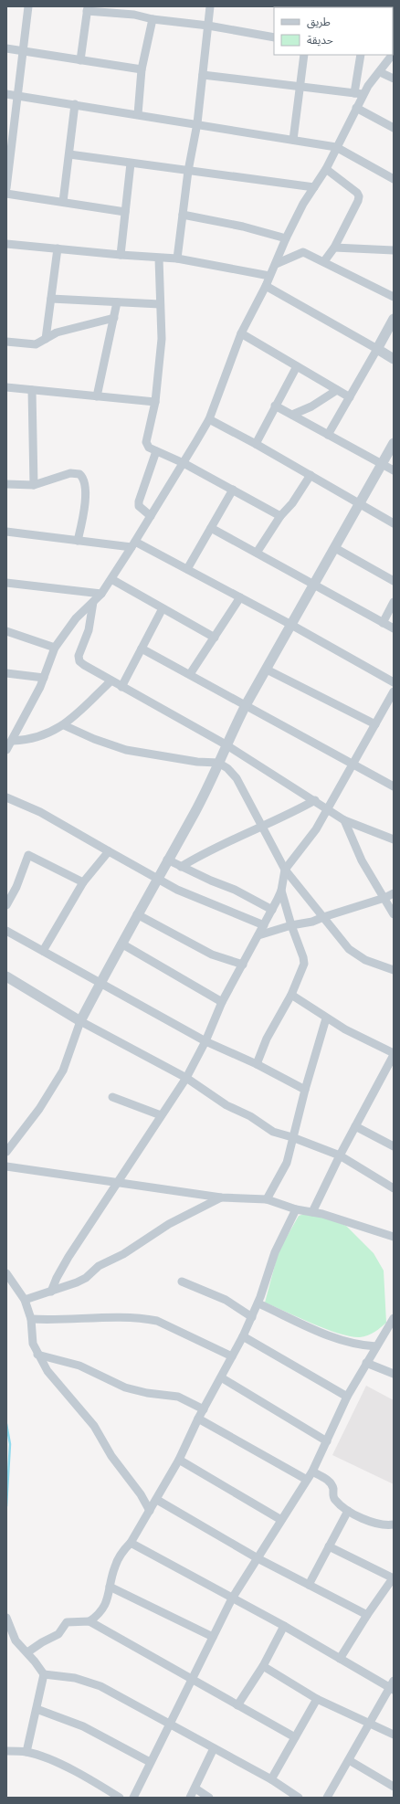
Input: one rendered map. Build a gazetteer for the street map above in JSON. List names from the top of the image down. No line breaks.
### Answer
{"legend":["طريق","حديقة"]}
